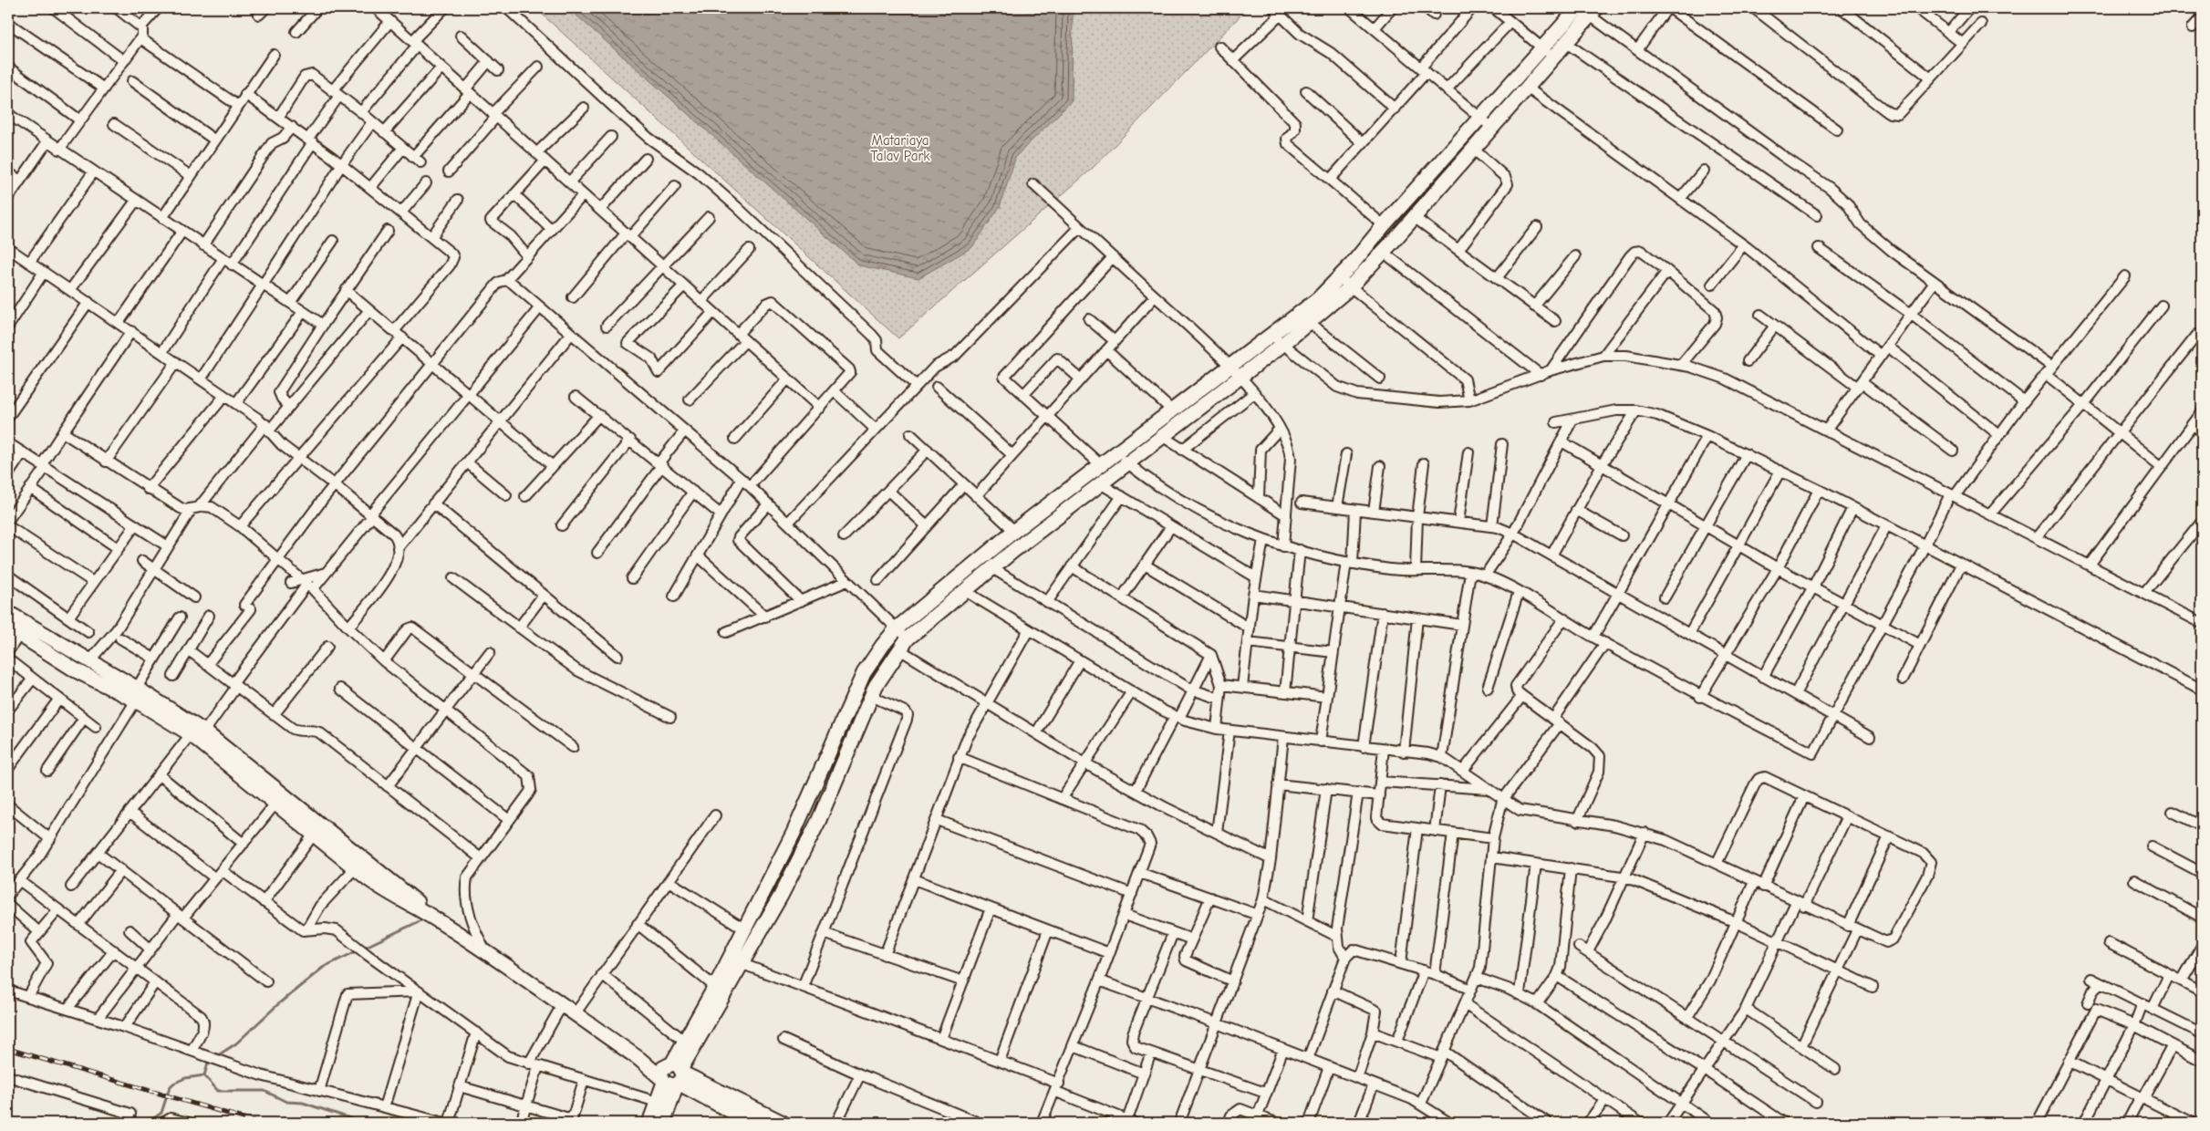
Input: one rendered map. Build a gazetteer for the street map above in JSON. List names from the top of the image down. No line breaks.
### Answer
{"parks":["Matariaya Talav Park"]}
